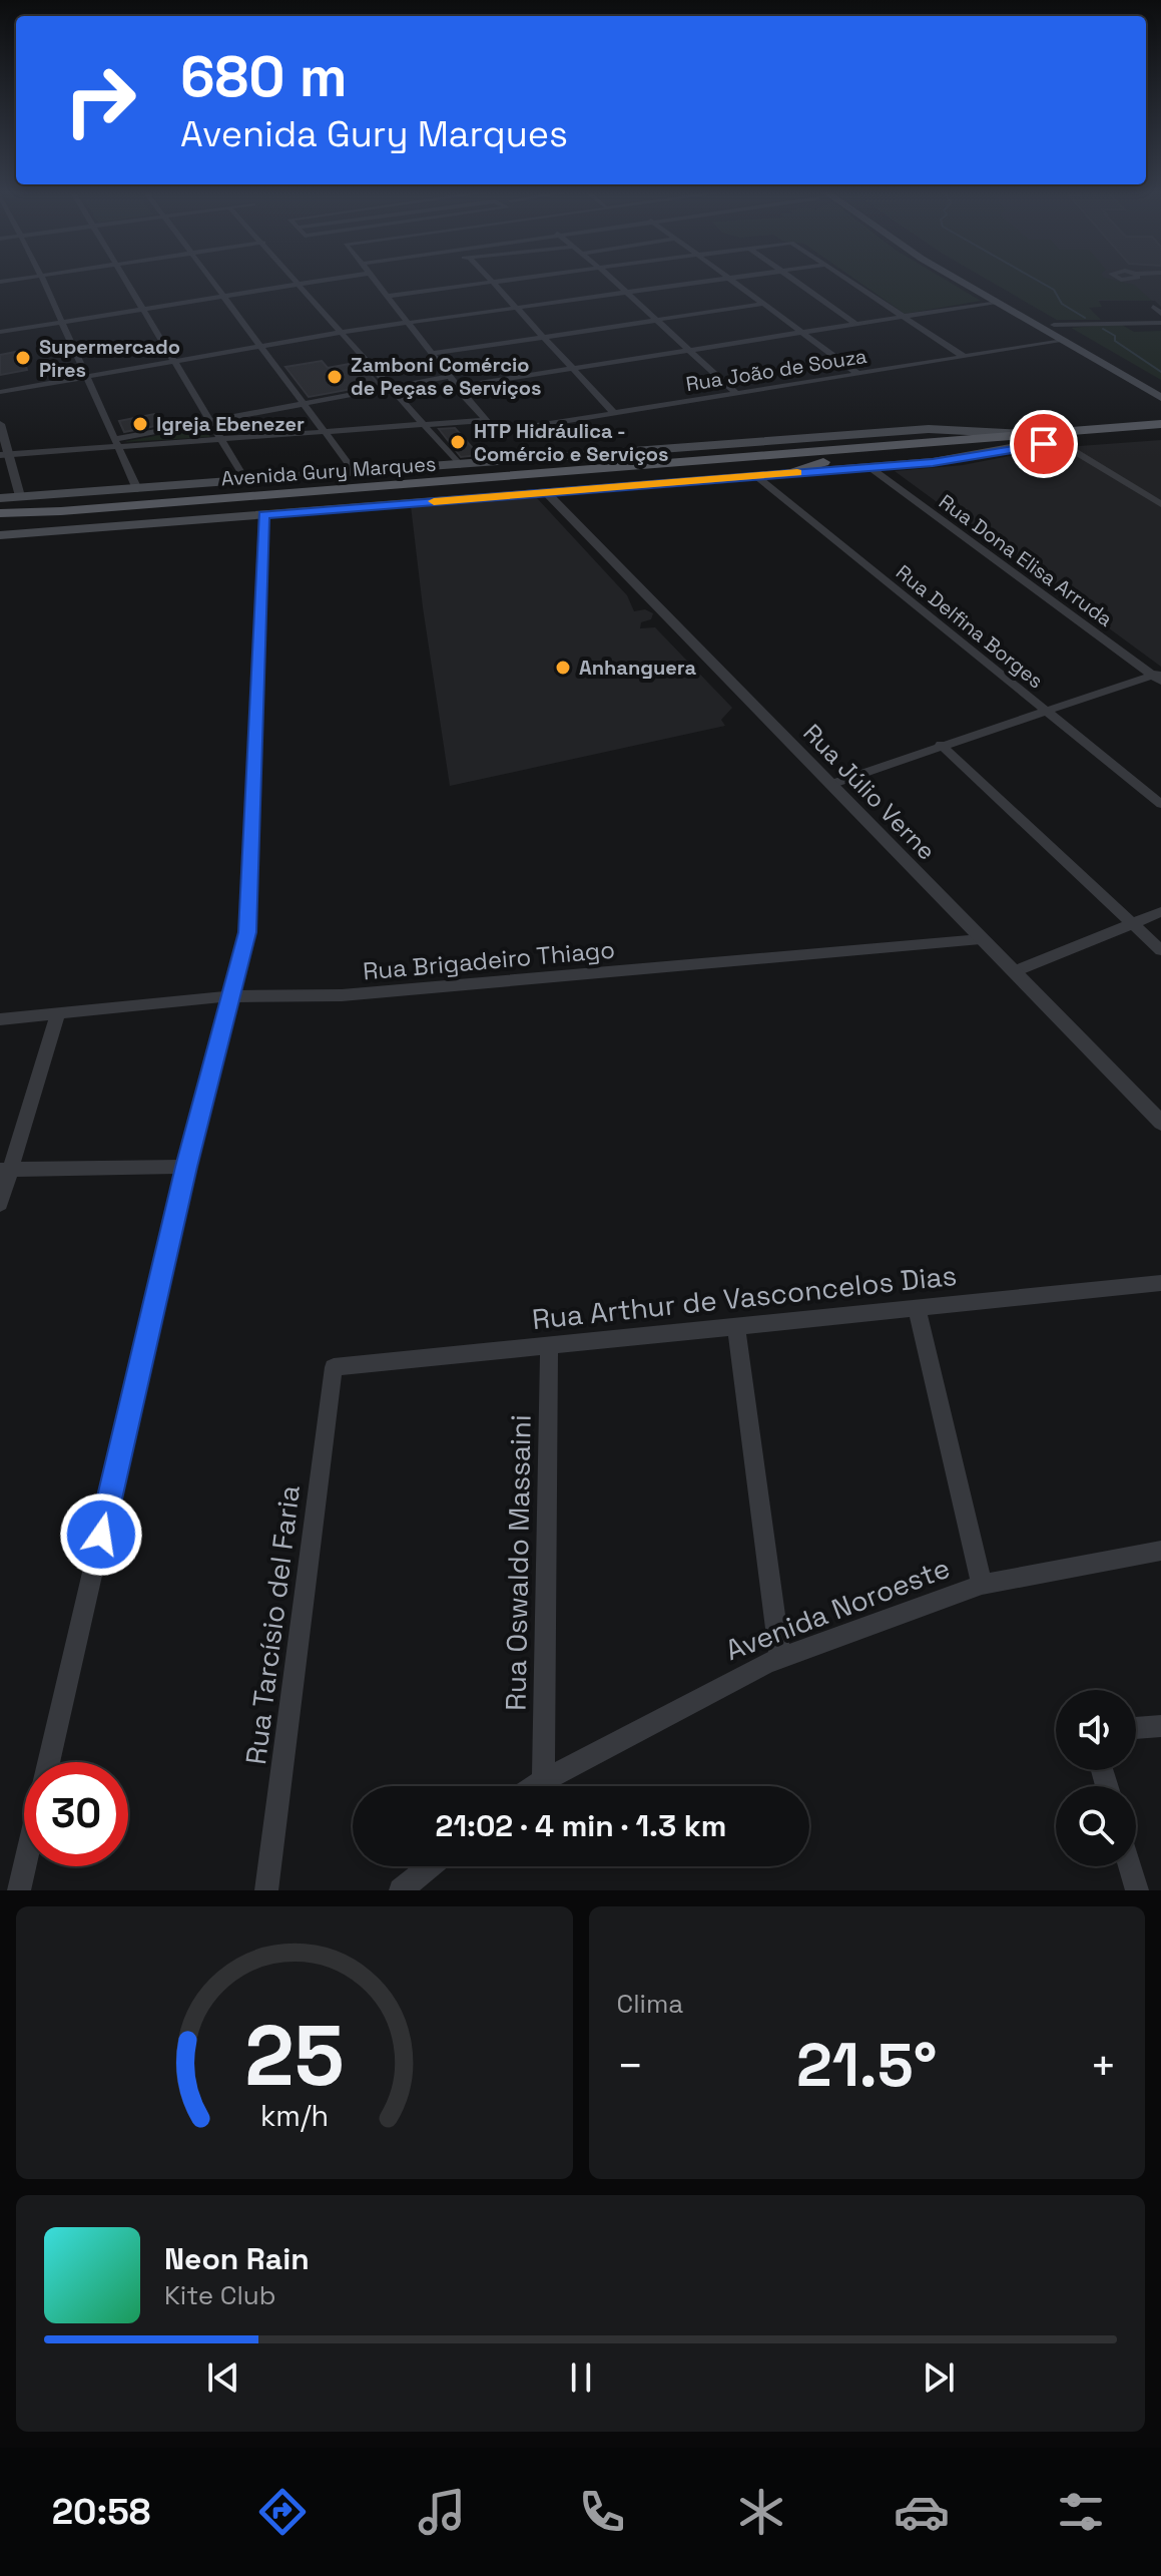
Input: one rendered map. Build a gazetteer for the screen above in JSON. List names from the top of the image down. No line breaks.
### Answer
{"streets":{"main road":["Avenida Gury Marques"],"street":["Rua João de Souza","Rua Dona Elisa Arruda","Rua Delfina Borges","Rua Júlio Verne","Rua Brigadeiro Thiago","Rua Arthur de Vasconcelos Dias","Rua Oswaldo Massaini","Avenida Noroeste","Rua Tarcísio del Faria"]},"crossings":[["Avenida Gury Marques","Rua Dona Elisa Arruda"],["Avenida Gury Marques","Rua Delfina Borges"],["Avenida Gury Marques","Rua Júlio Verne"],["Rua Júlio Verne","Rua Brigadeiro Thiago"],["Rua Arthur de Vasconcelos Dias","Rua Oswaldo Massaini"],["Rua Arthur de Vasconcelos Dias","Rua Tarcísio del Faria"],["Rua Oswaldo Massaini","Avenida Noroeste"]],"places":["Supermercado Pires","Zamboni Comércio de Peças e Serviços","Igreja Ebenezer","HTP Hidráulica - Comércio e Serviços","Anhanguera"],"page":{"turn":["680 m","Avenida Gury Marques"],"limit":"30","trip":"21:02 · 4 min · 1.3 km","tile":"Clima","heat":["−","21.5°","+"],"song":["Neon Rain","Kite Club"],"tabs":"20:58","gauge":["25","km/h"]}}
